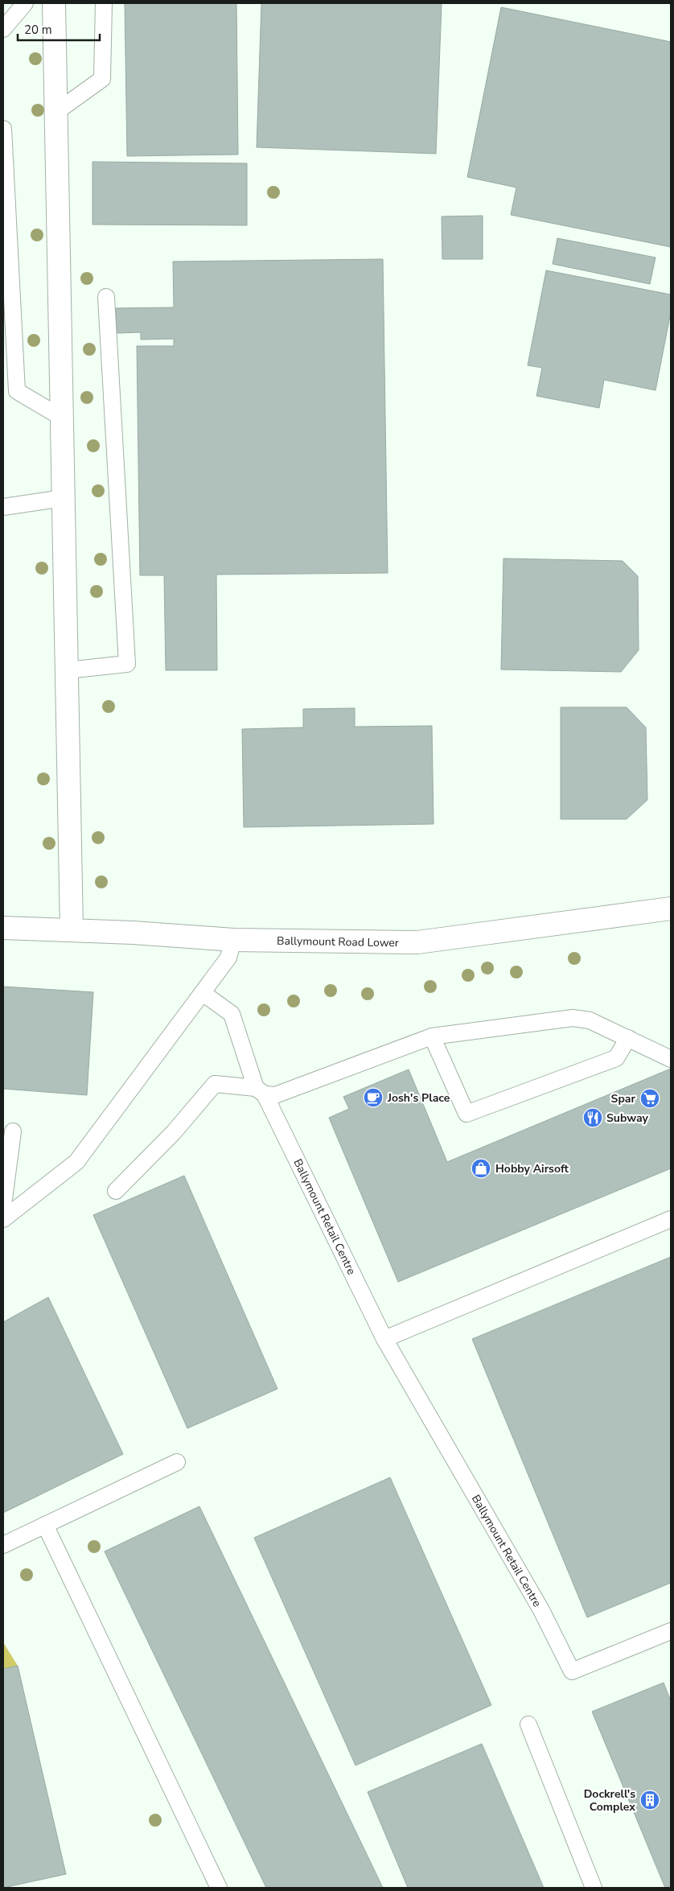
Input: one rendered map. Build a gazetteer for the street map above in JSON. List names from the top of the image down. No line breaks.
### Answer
{"streets":{"street":["Ballymount Road Lower"],"lane":["Ballymount Retail Centre"]},"places":{"cafe":["Josh's Place"],"supermarket":["Spar"],"restaurant":["Subway"],"shop":["Hobby Airsoft"],"building":["Dockrell's Complex"]},"scale_bar":"20 m"}
